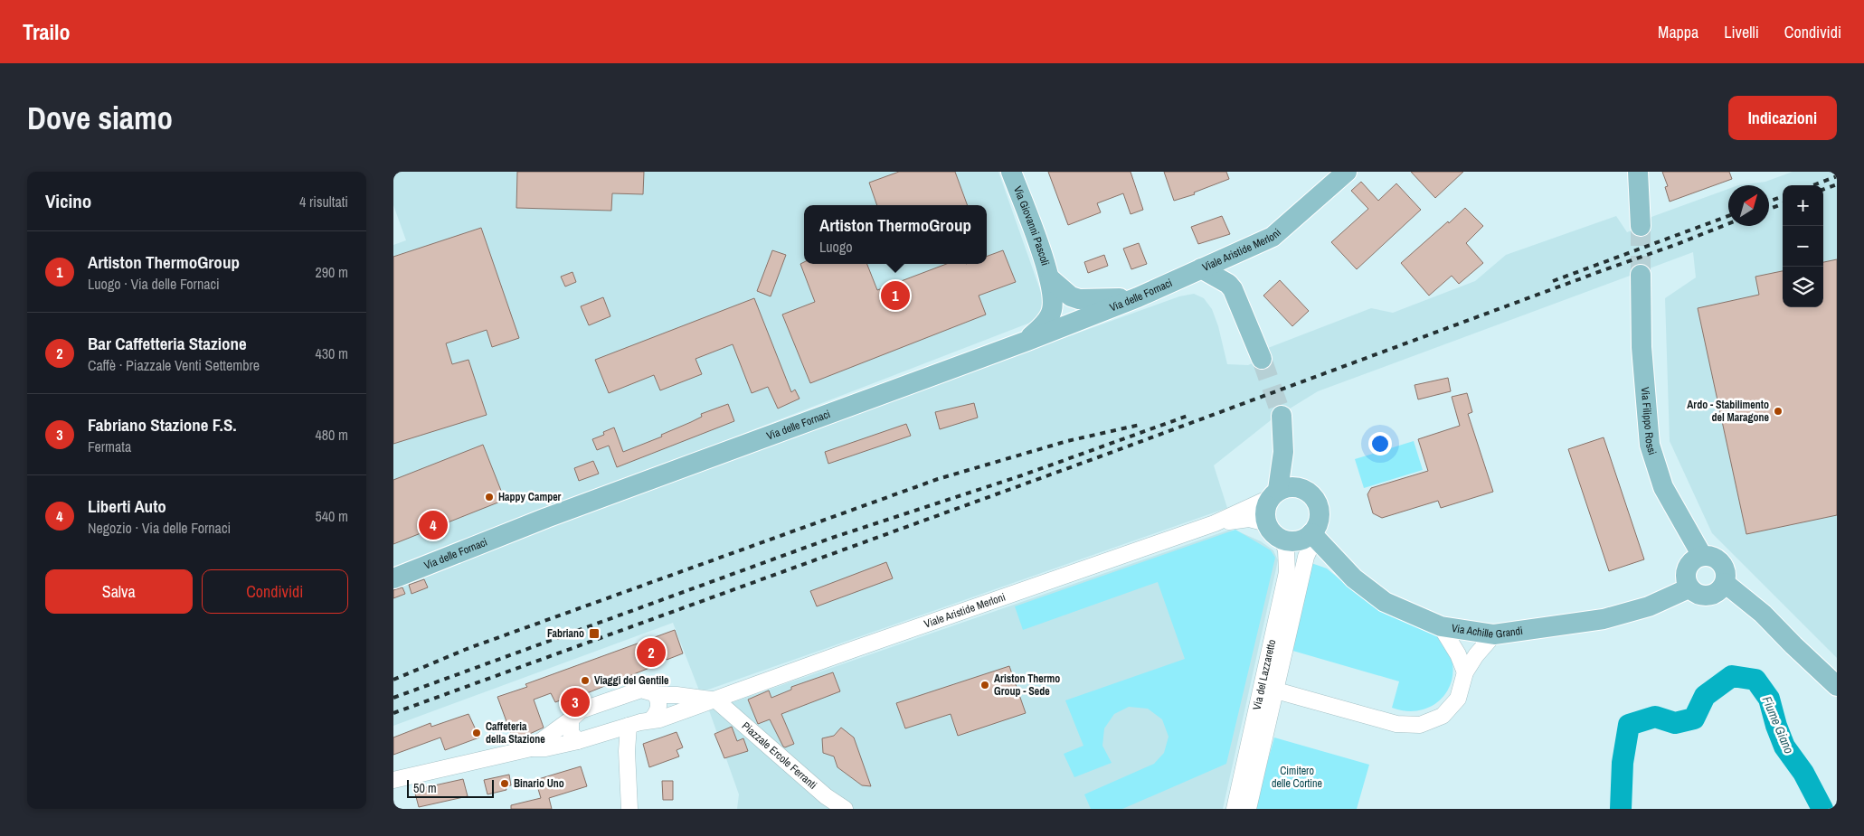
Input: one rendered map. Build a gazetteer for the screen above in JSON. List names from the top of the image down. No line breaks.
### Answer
{"streets":{"main road":["Via Giovanni Pascoli","Viale Aristide Merloni","Via delle Fornaci","Via Filippo Rossi","Via Achille Grandi"],"street":["Via del Lazzaretto","Piazzale Ercole Ferranti"]},"crossings":[["Via Giovanni Pascoli","Via delle Fornaci"],["Viale Aristide Merloni","Via delle Fornaci"],["Viale Aristide Merloni","Via Achille Grandi"],["Viale Aristide Merloni","Via del Lazzaretto"],["Viale Aristide Merloni","Piazzale Ercole Ferranti"],["Via Filippo Rossi","Via Achille Grandi"],["Via Achille Grandi","Via del Lazzaretto"]],"water":["Fiume Giano"],"parks":["Cimitero delle Cortine"],"places":{"other":["Ardo - Stabilimento del Maragone","Happy Camper","Viaggi del Gentile","Ariston Thermo Group - Sede","Caffeteria della Stazione","Binario Uno"],"transit":["Fabriano"]},"scale_bar":"50 m","north":"top right","page":{"header":"Trailo","nav":["Mappa","Livelli","Condividi"],"buttons":["Indicazioni",["Salva","Condividi"]],"title":"Dove siamo","heading":["Vicino","4 risultati"],"map_buttons":["+","−"],"popup":["Artiston ThermoGroup","Luogo"],"list":[{"mark":"1","name":"Artiston ThermoGroup","note":"Luogo · Via delle Fornaci","value":"290 m"},{"mark":"2","name":"Bar Caffetteria Stazione","note":"Caffè · Piazzale Venti Settembre","value":"430 m"},{"mark":"3","name":"Fabriano Stazione F.S.","note":"Fermata","value":"480 m"},{"mark":"4","name":"Liberti Auto","note":"Negozio · Via delle Fornaci","value":"540 m"}],"pins":["1","4","2","3"],"scale":"50 m"}}
